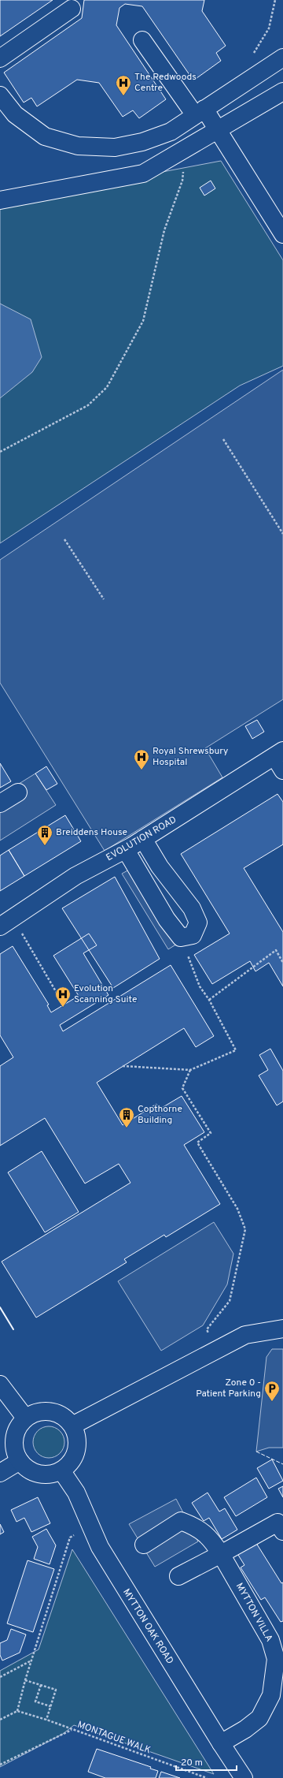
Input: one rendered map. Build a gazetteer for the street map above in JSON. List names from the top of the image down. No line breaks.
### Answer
{"streets":{"main road":["EVOLUTION ROAD","MYTTON VILLA","MYTTON OAK ROAD"],"path":["MONTAGUE WALK"]},"crossings":[["MYTTON VILLA","MYTTON OAK ROAD"]],"places":{"hospital":["The Redwoods Centre","Royal Shrewsbury Hospital","Evolution Scanning Suite"],"building":["Breiddens House","Copthorne Building"],"parking":["Zone 0 - Patient Parking"]},"scale_bar":"20 m"}
